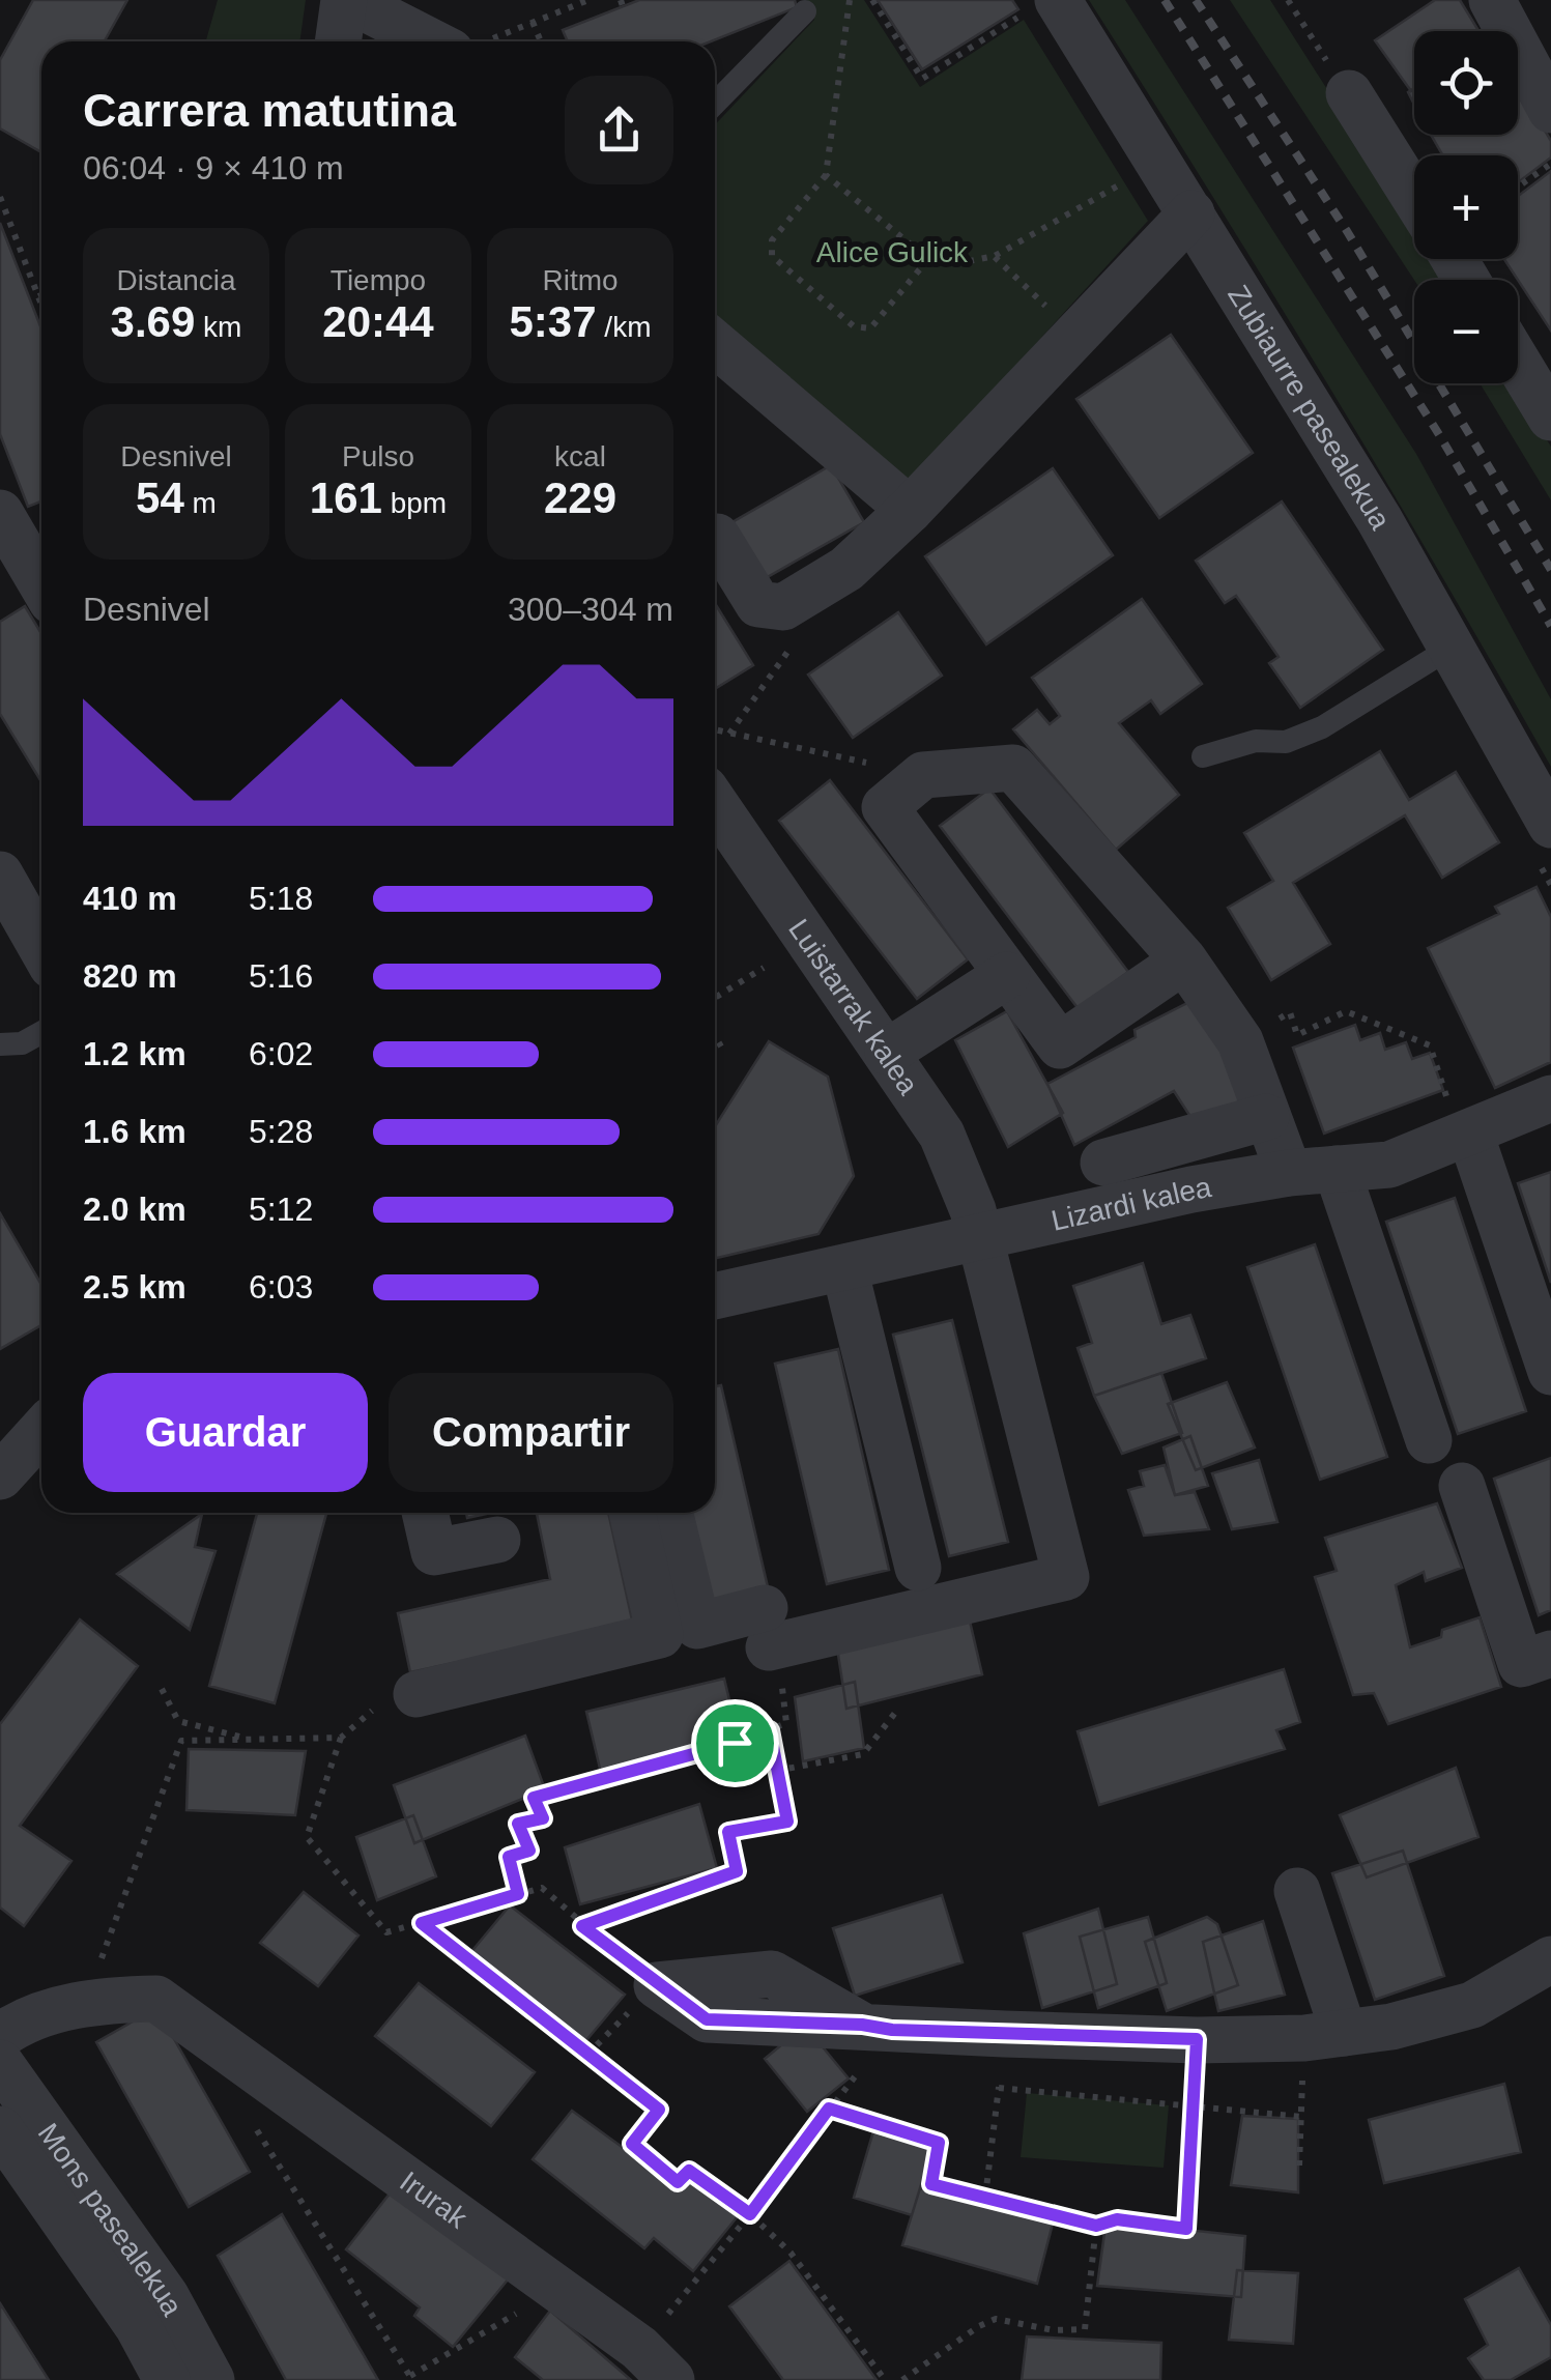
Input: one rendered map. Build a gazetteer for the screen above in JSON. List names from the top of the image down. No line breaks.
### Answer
{"streets":{"street":["Zubiaurre pasealekua","Luistarrak kalea","Lizardi kalea","Irurak","Mons pasealekua"]},"crossings":[["Luistarrak kalea","Lizardi kalea"]],"parks":["Alice Gulick"],"page":{"map_buttons":["+","−"],"heading":["Carrera matutina","06:04 · 9 × 410 m"],"stats":[["Distancia","3.69 km"],["Tiempo","20:44"],["Ritmo","5:37 /km"],["Desnivel","54 m"],["Pulso","161 bpm"],["kcal","229"]],"chart":["Desnivel","300–304 m"],"list":[{"name":"410 m","note":"5:18"},{"name":"820 m","note":"5:16"},{"name":"1.2 km","note":"6:02"},{"name":"1.6 km","note":"5:28"},{"name":"2.0 km","note":"5:12"},{"name":"2.5 km","note":"6:03"}],"buttons":["Guardar","Compartir"]}}
